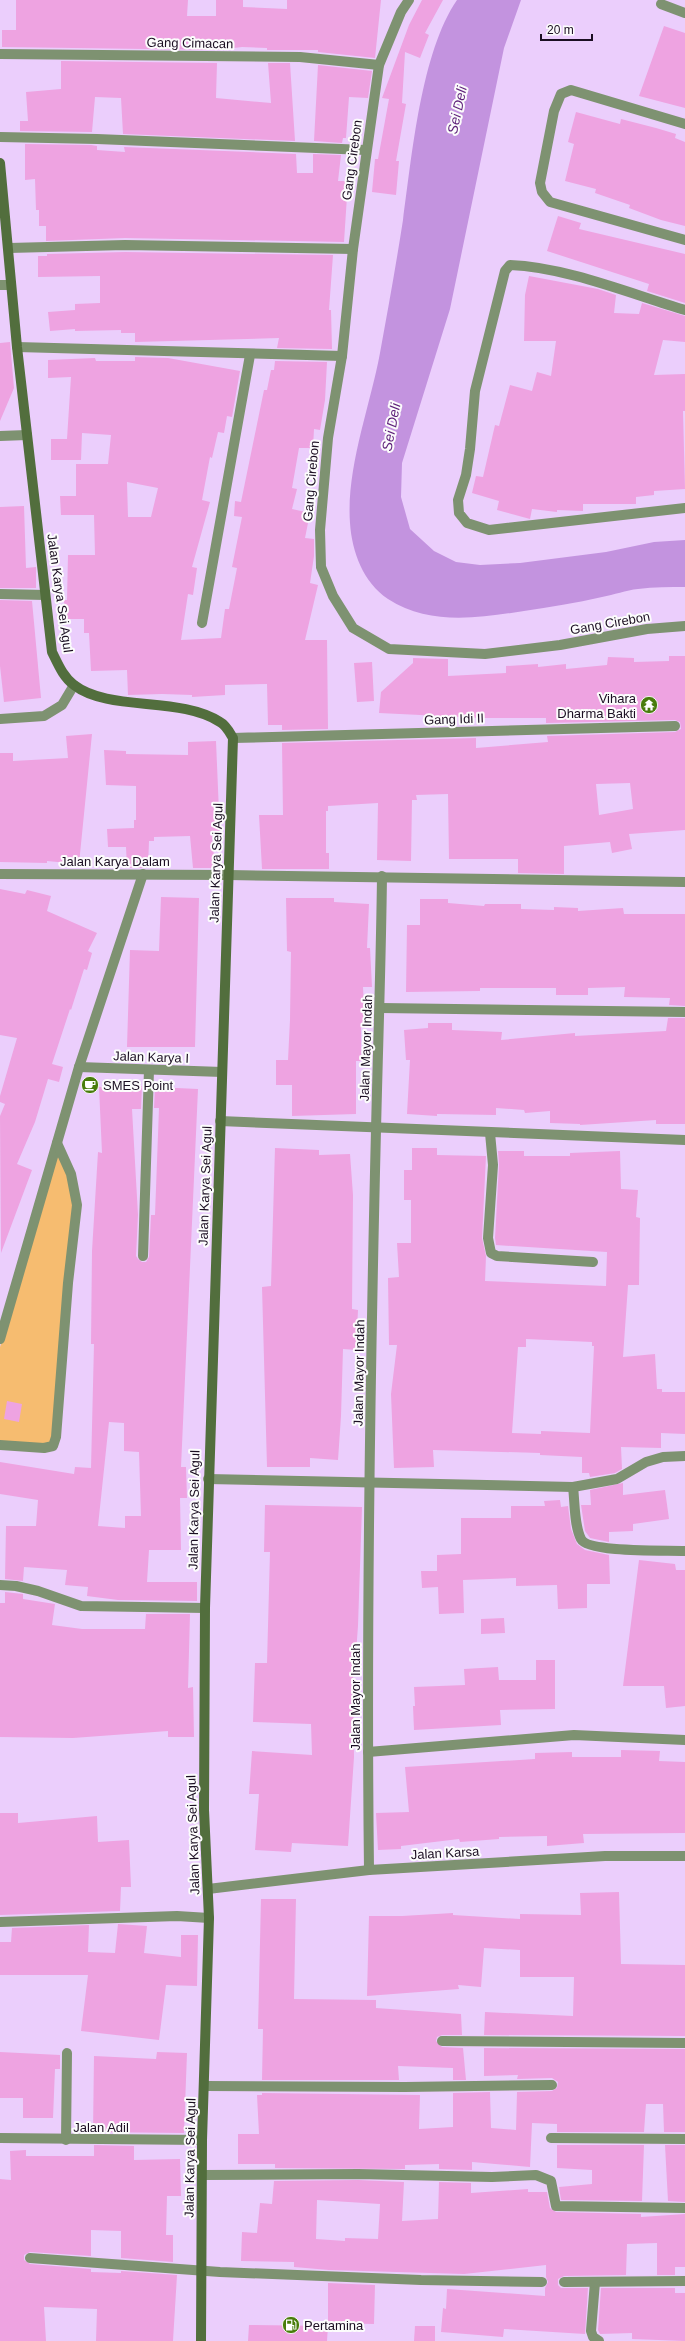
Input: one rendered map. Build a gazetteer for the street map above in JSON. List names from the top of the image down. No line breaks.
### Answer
{"streets":{"main road":["Jalan Karya Sei Agul"],"street":["Gang Cimacan","Gang Cirebon","Gang Idi II","Jalan Karya Dalam","Jalan Mayor Indah","Jalan Karya I","Jalan Karsa","Jalan Adil"]},"crossings":[["Gang Cimacan","Gang Cirebon"],["Jalan Karya Sei Agul","Gang Idi II"],["Jalan Karya Sei Agul","Jalan Karya Dalam"],["Jalan Karya Sei Agul","Jalan Karya I"],["Jalan Karya Sei Agul","Jalan Karsa"],["Jalan Karya Sei Agul","Jalan Adil"],["Jalan Karya Dalam","Jalan Mayor Indah"],["Jalan Mayor Indah","Jalan Karsa"]],"water":["Sei Deli"],"places":{"temple":["Vihara Dharma Bakti"],"cafe":["SMES Point"],"fuel station":["Pertamina"]},"scale_bar":"20 m"}
